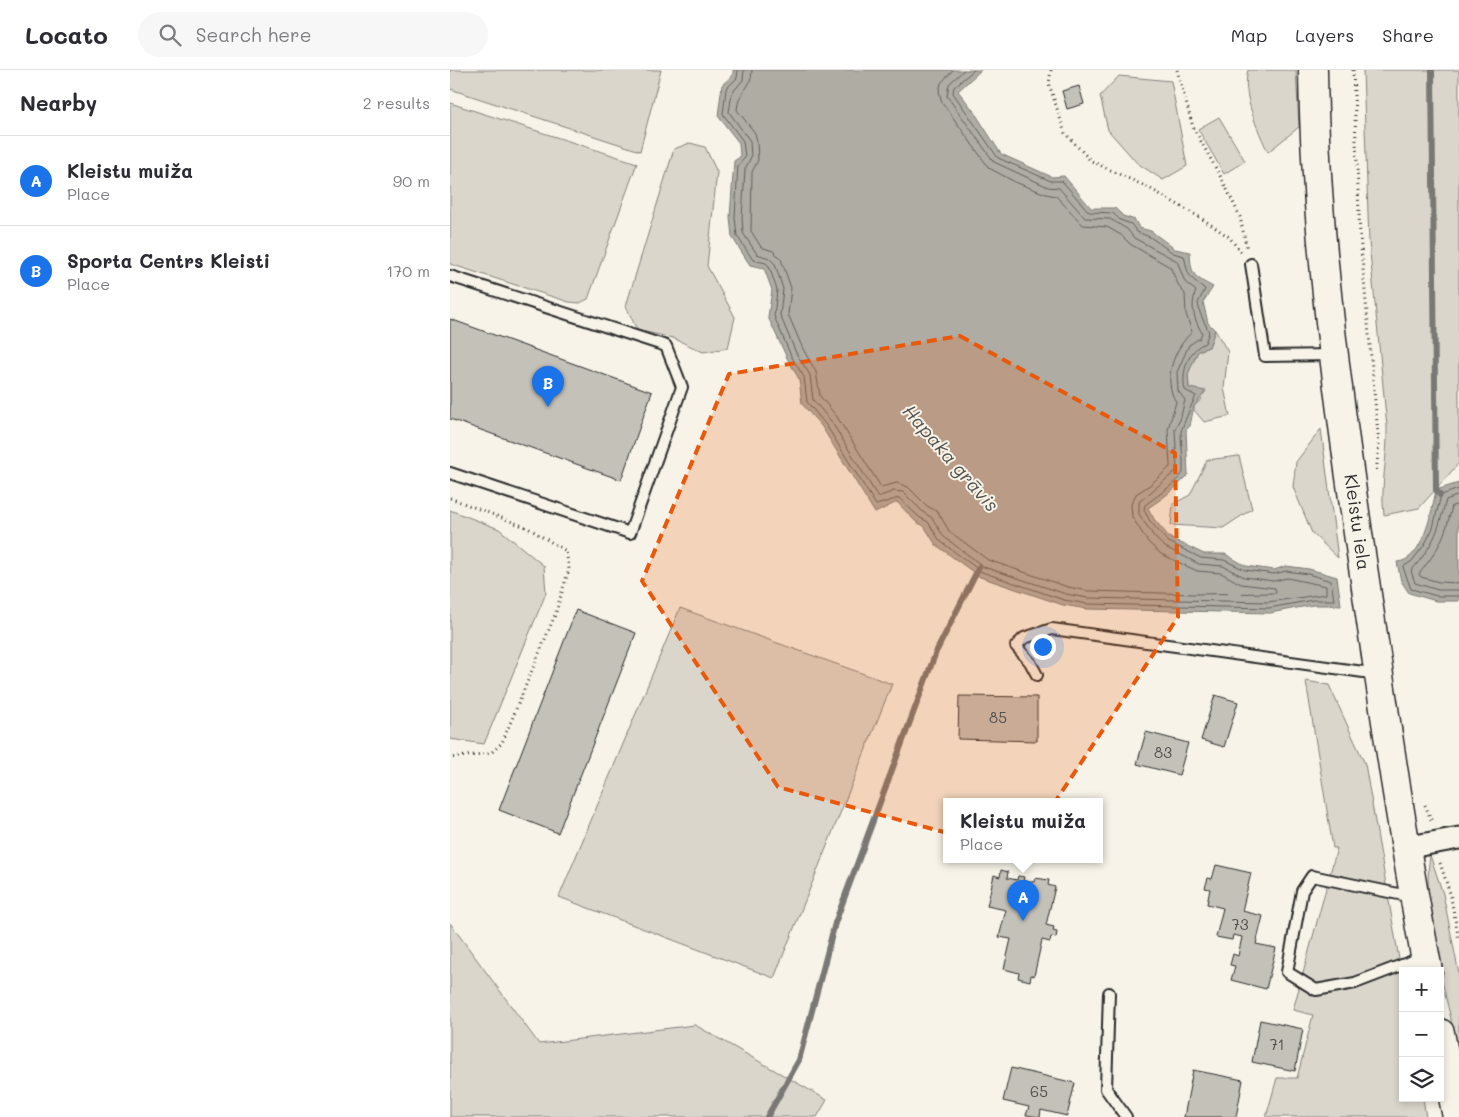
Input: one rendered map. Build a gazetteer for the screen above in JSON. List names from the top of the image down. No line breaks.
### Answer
{"streets":{"main road":["Kleistu iela"]},"water":["Hapaka grāvis"],"house_numbers":["85","83","73","71","65"],"page":{"header":"Locato","search":"Search here","nav":["Map","Layers","Share"],"heading":["Nearby","2 results"],"list":[{"mark":"A","name":"Kleistu muiža","note":"Place","value":"90 m"},{"mark":"B","name":"Sporta Centrs Kleisti","note":"Place","value":"170 m"}],"pins":["B","A"],"popup":["Kleistu muiža","Place"],"map_buttons":["+","−"]}}
